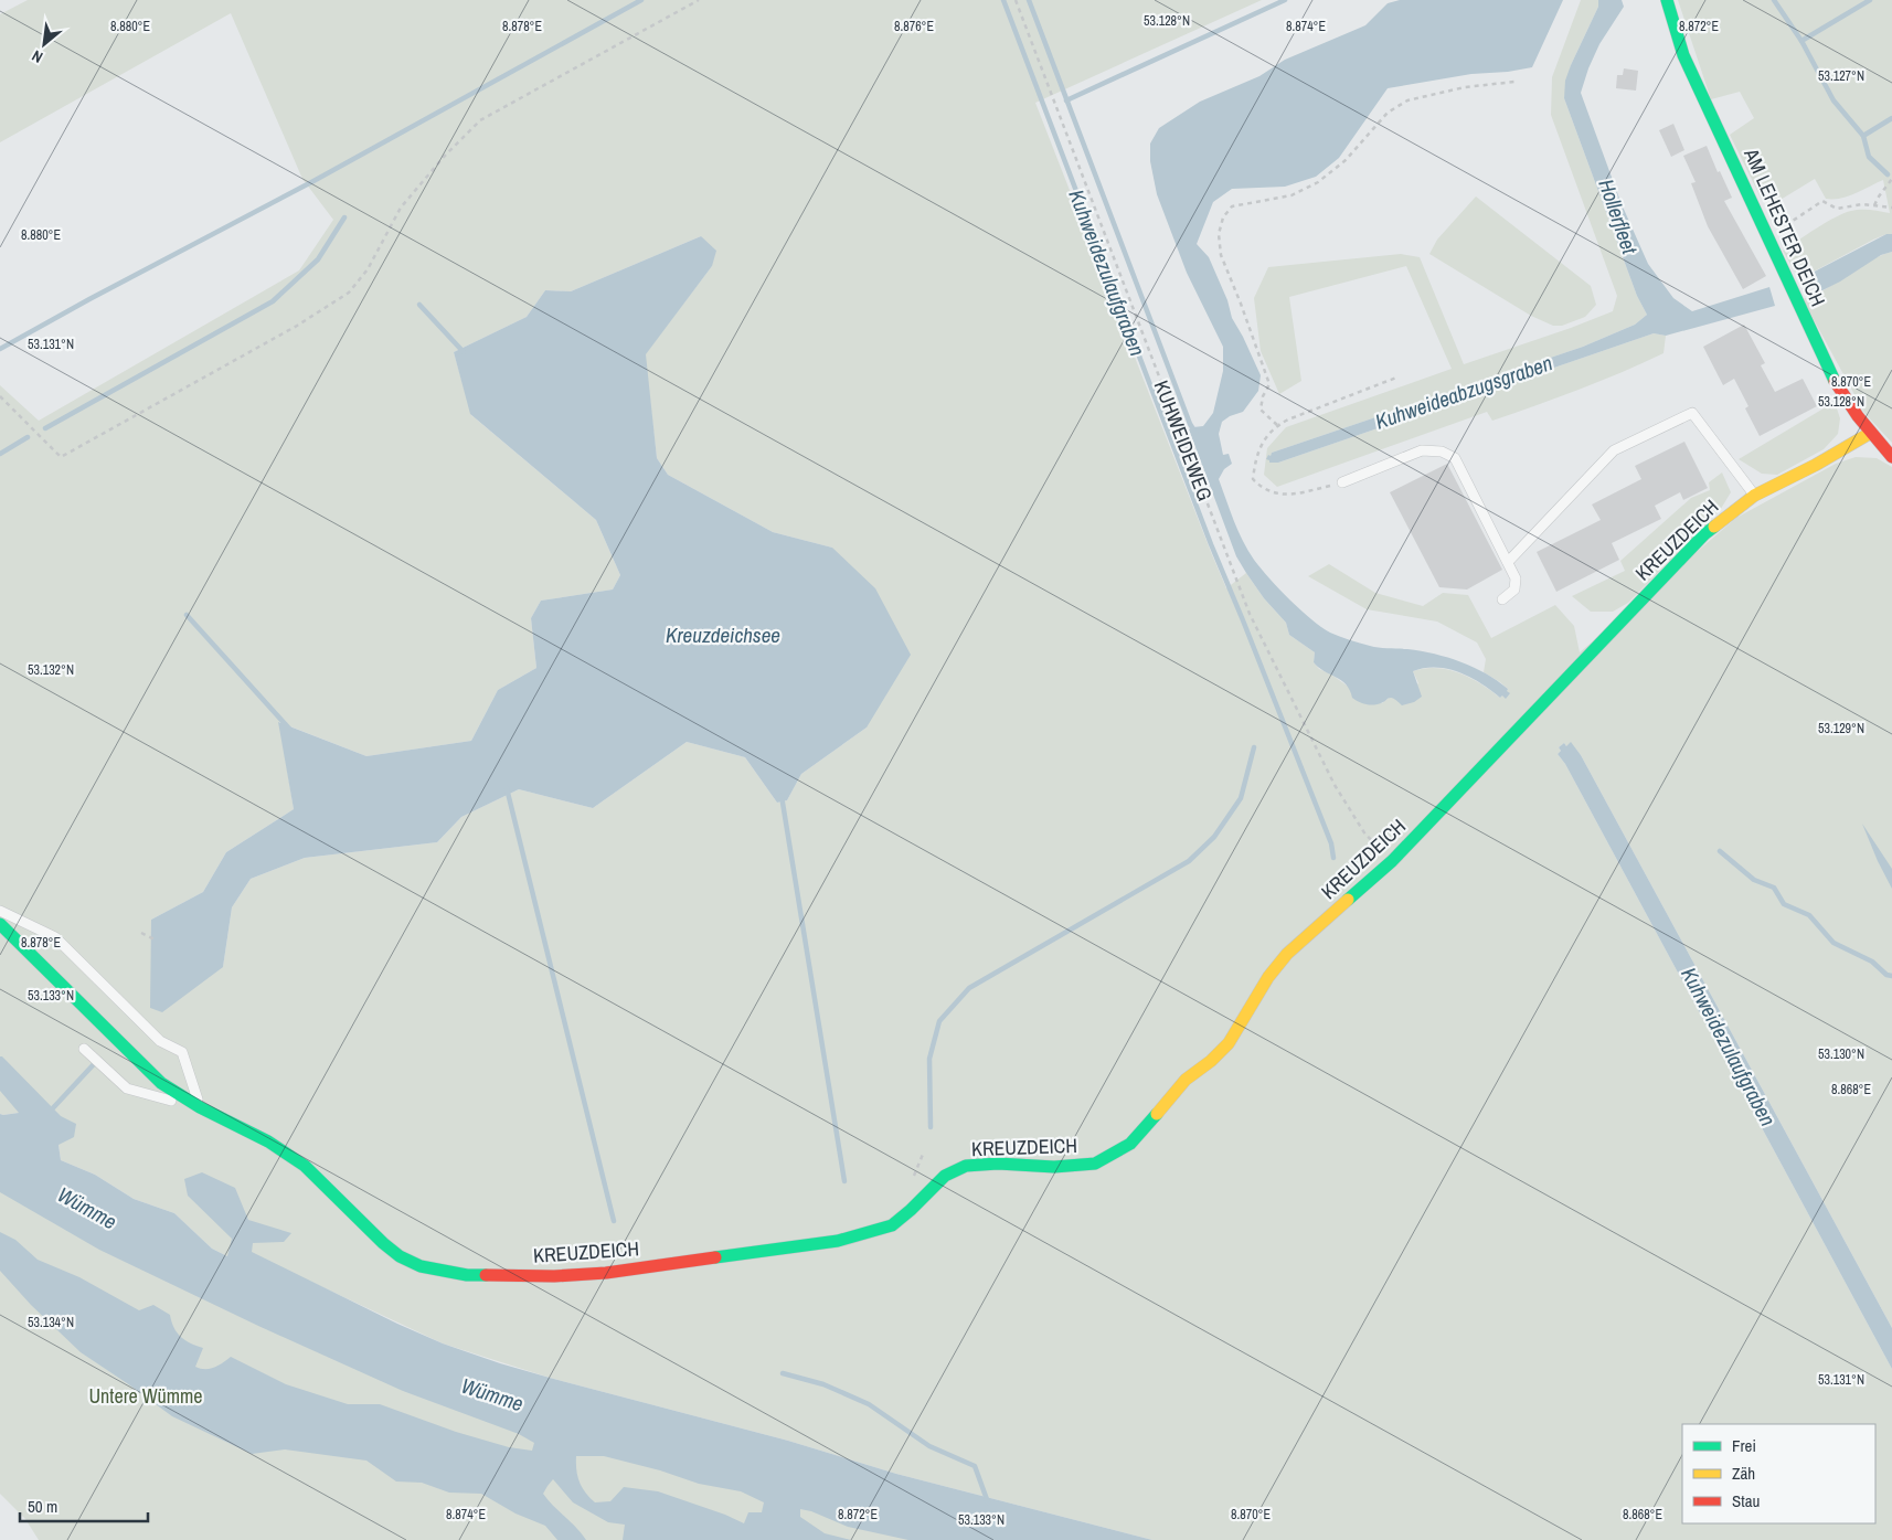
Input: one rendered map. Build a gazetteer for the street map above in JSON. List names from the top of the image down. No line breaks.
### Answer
{"streets":{"street":["AM LEHESTER DEICH","KREUZDEICH"],"path":["KUHWEIDEWEG"]},"crossings":[["AM LEHESTER DEICH","KREUZDEICH"],["KUHWEIDEWEG","KREUZDEICH"]],"water":["Hollerfleet","Kuhweidezulaufgraben","Kuhweideabzugsgraben","Kreuzdeichsee","Wümme"],"parks":["Untere Wümme"],"legend":["Frei","Zäh","Stau"],"scale_bar":"50 m","north":"bottom left","coordinates":["53.128°N","8.880°E","8.878°E","8.876°E","8.874°E","8.872°E","53.127°N","53.131°N","8.870°E","53.132°N","53.129°N","53.133°N","53.130°N","8.868°E","53.134°N"]}
